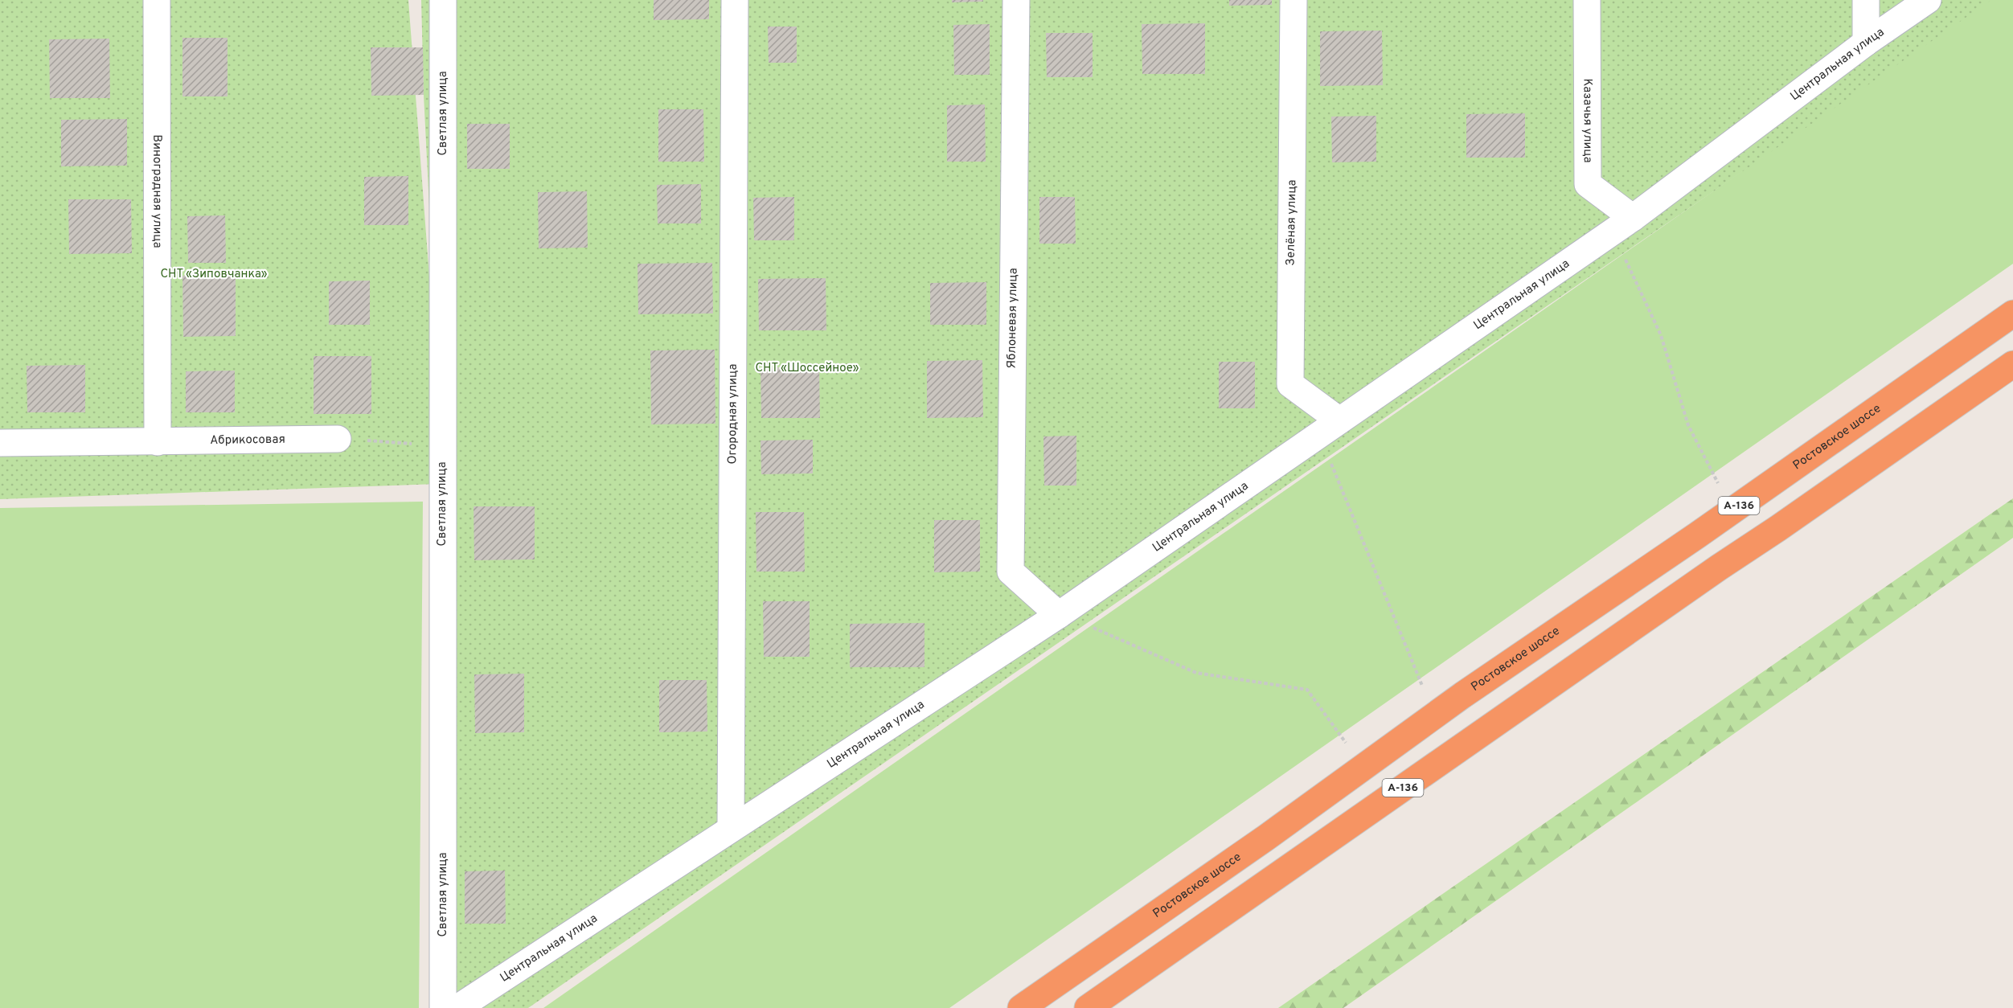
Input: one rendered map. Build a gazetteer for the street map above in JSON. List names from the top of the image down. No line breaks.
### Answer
{"streets":{"highway":["Ростовское шоссе","А-136"],"street":["Центральная улица","Светлая улица","Казачья улица","Виноградная улица","Зелёная улица","Яблоневая улица","Огородная улица","Абрикосовая"]},"crossings":[["Центральная улица","Казачья улица"],["Центральная улица","Зелёная улица"],["Центральная улица","Яблоневая улица"],["Центральная улица","Огородная улица"],["Виноградная улица","Абрикосовая"]],"parks":["СНТ «Зиповчанка»","СНТ «Шоссейное»"]}
